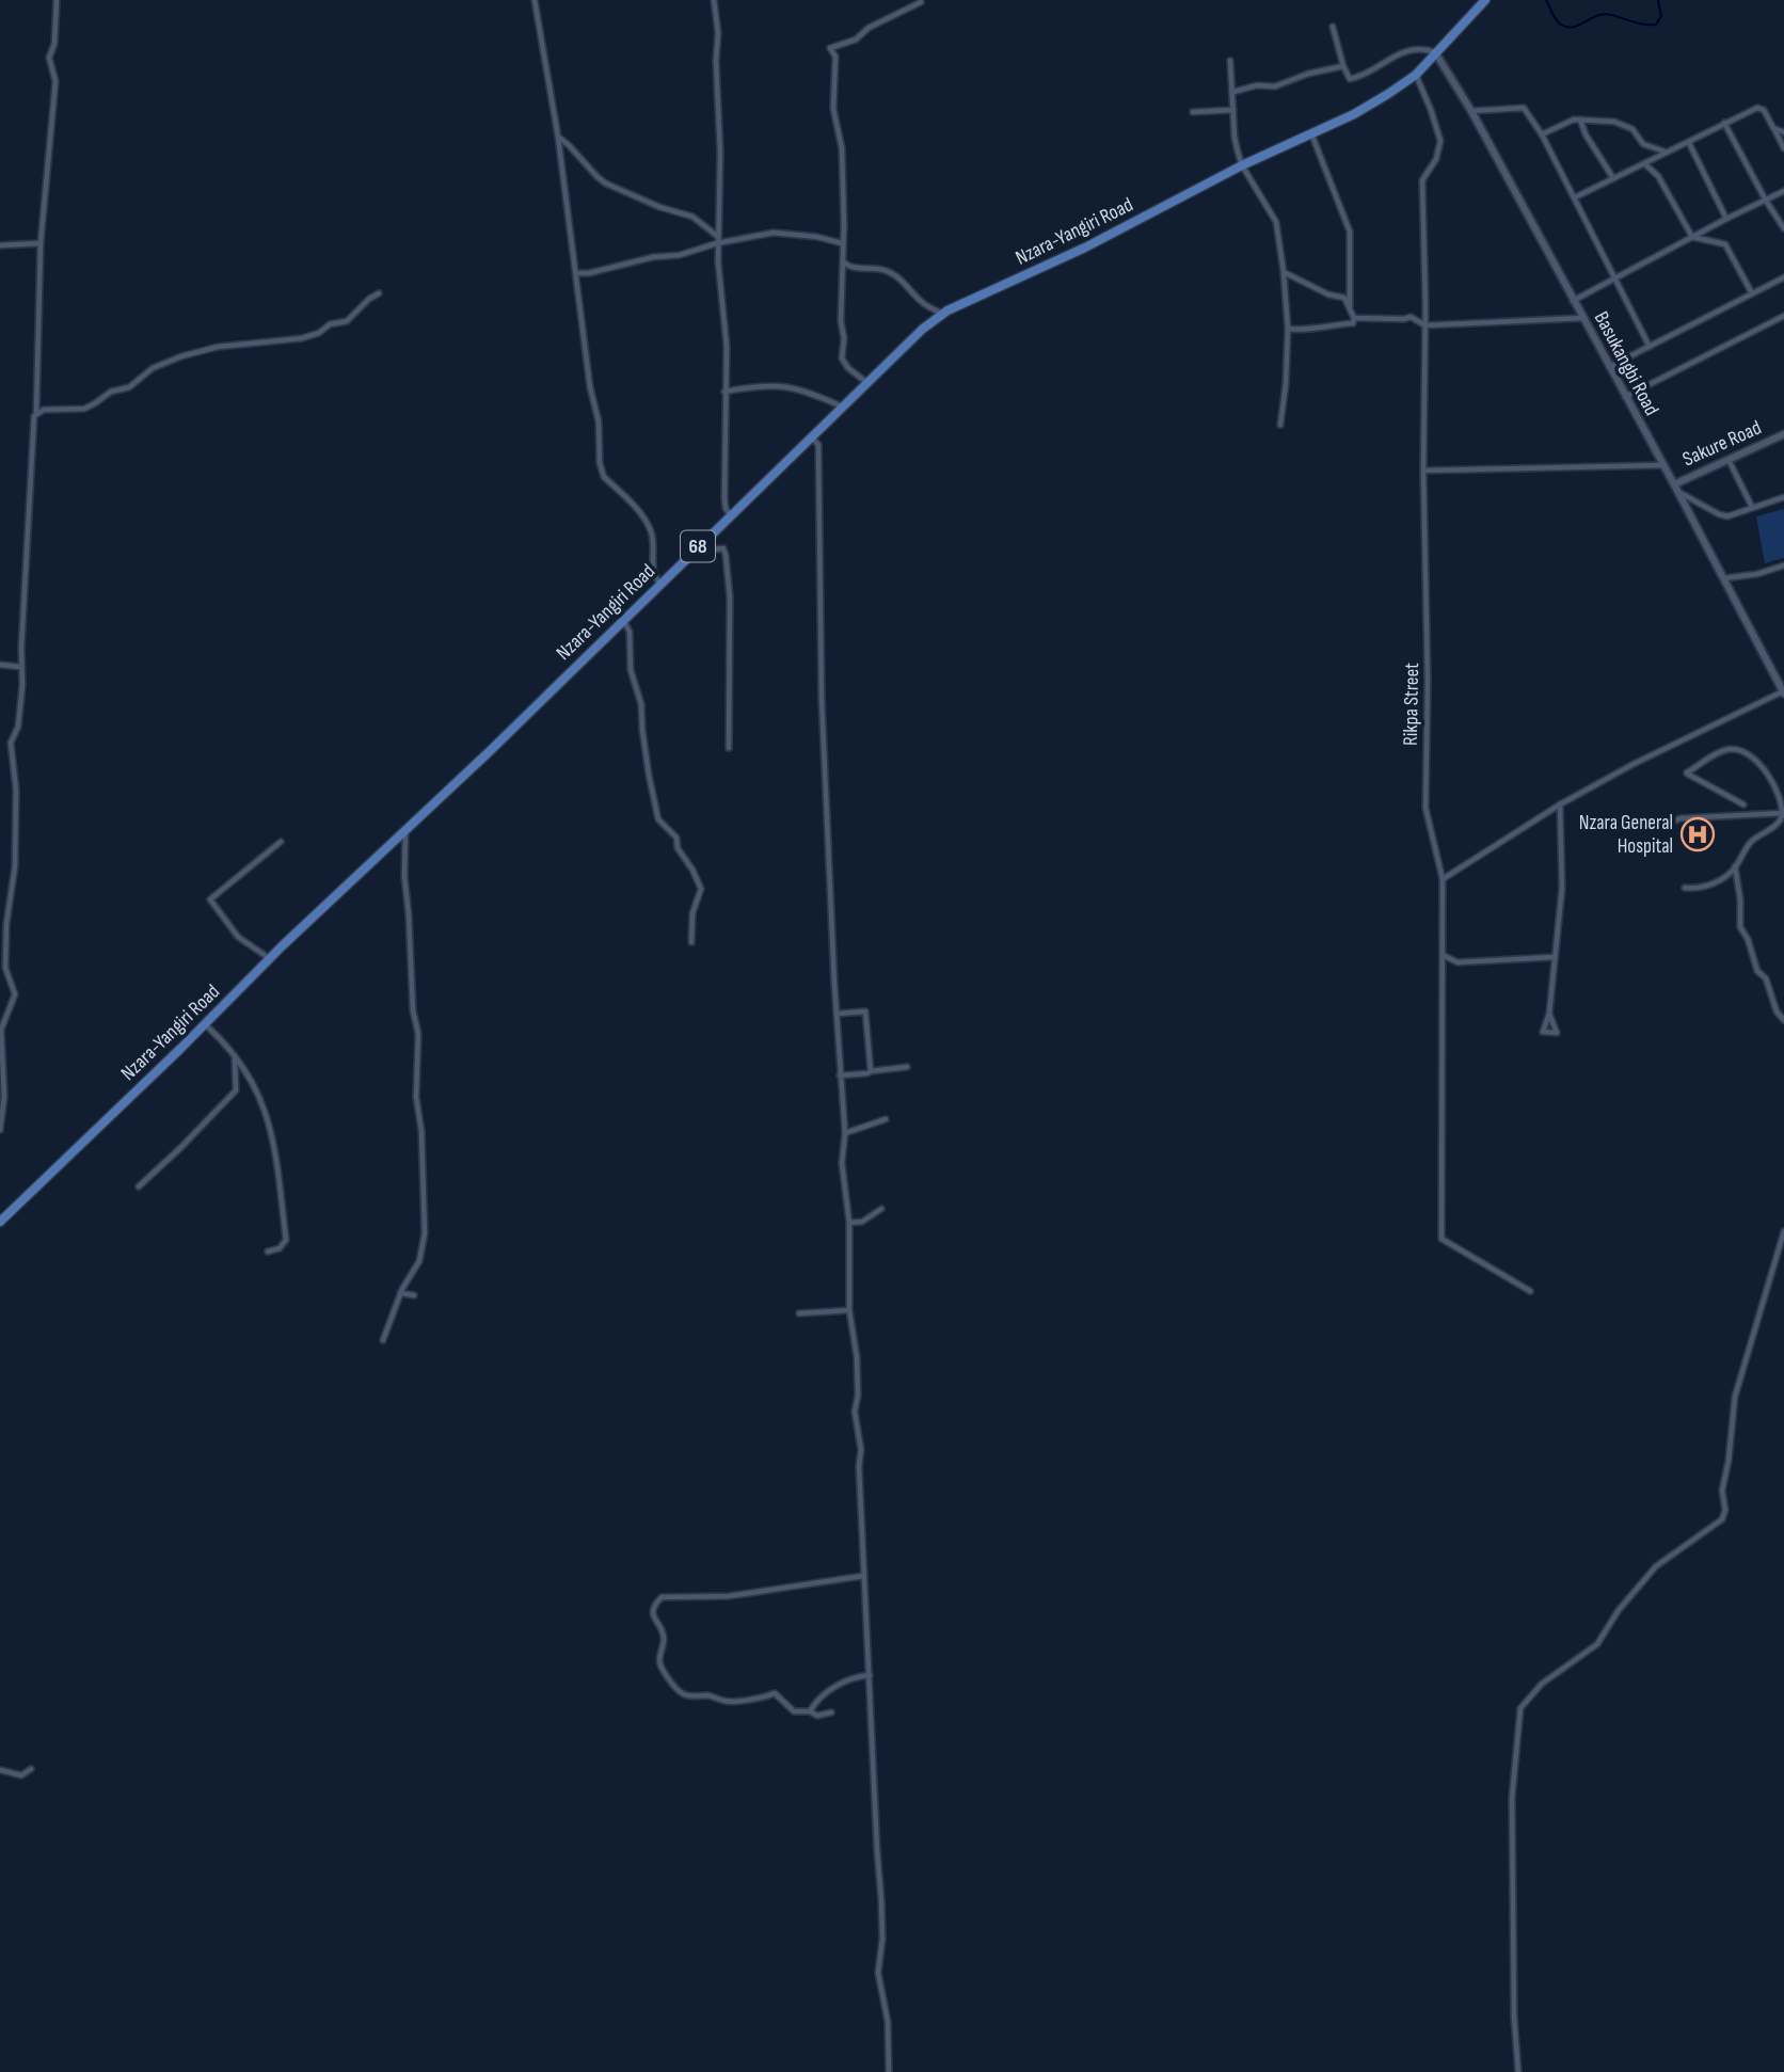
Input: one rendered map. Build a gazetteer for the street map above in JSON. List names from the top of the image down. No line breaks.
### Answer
{"streets":{"main road":["Nzara-Yangiri Road","68"],"street":["Basukangbi Road","Sakure Road","Rikpa Street"]},"crossings":[["Nzara-Yangiri Road","Basukangbi Road"],["Nzara-Yangiri Road","Rikpa Street"],["Basukangbi Road","Sakure Road"]],"places":{"hospital":["Nzara General Hospital"]}}
